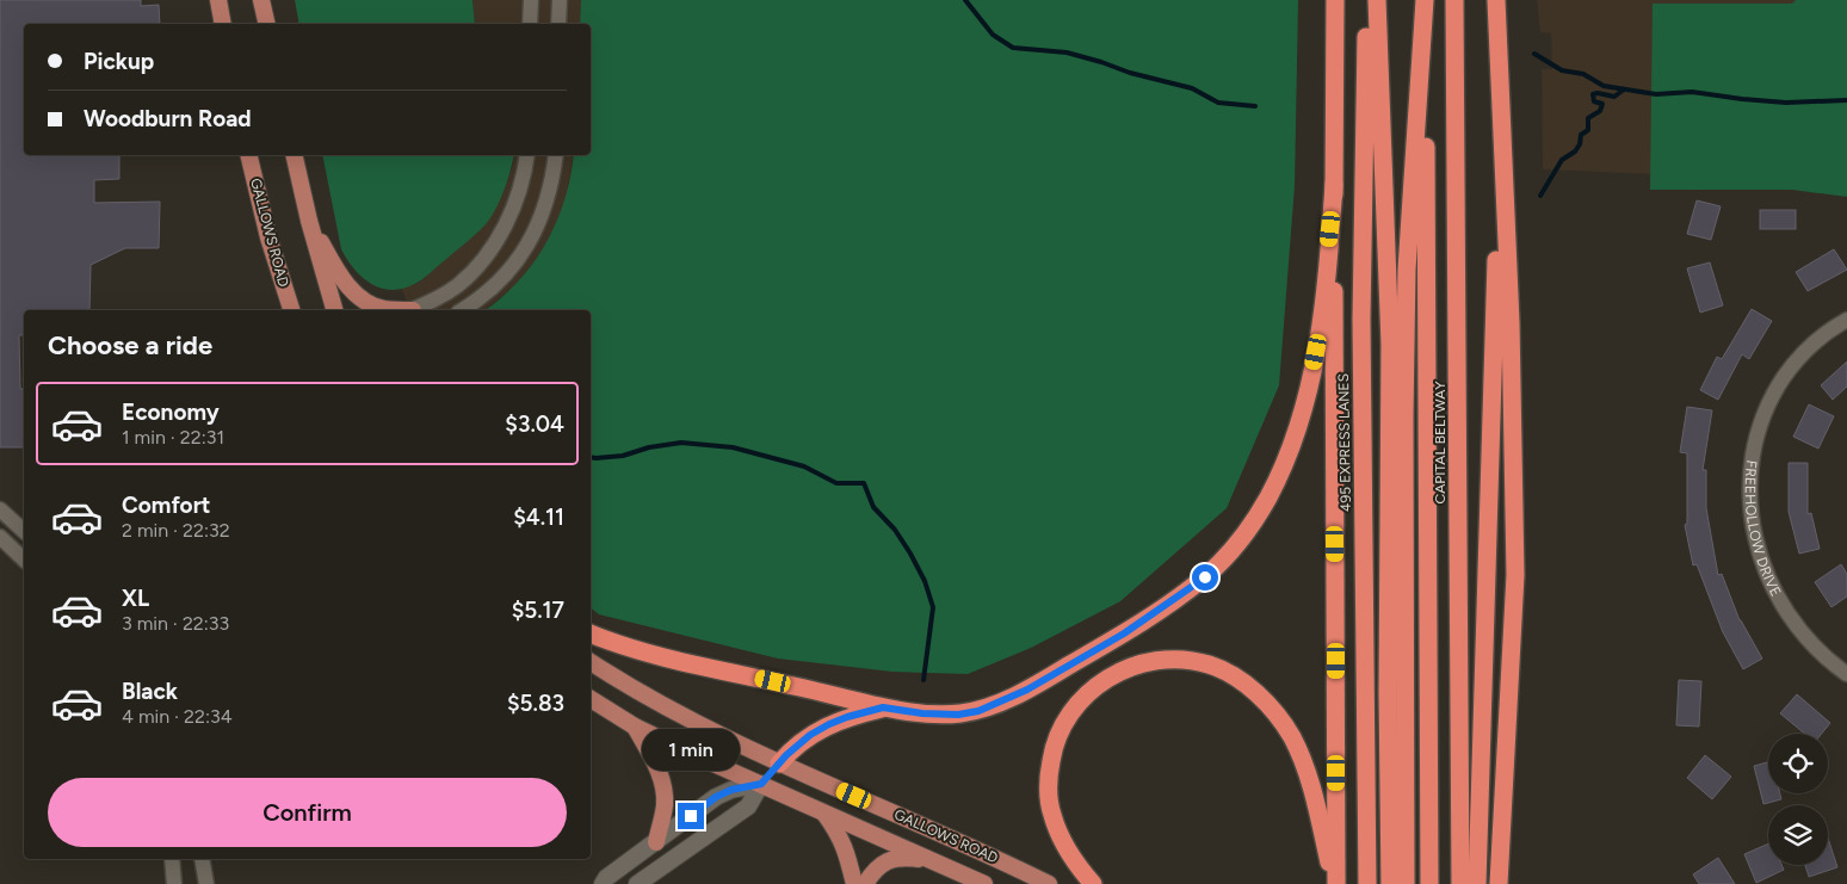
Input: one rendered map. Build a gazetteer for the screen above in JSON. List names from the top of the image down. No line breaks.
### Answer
{"streets":{"highway":["495 EXPRESS LANES","CAPITAL BELTWAY"],"main road":["GALLOWS ROAD"],"street":["FREEHOLLOW DRIVE"]},"page":{"banner":["Pickup","Woodburn Road"],"heading":"Choose a ride","list":[{"name":"Economy","note":"1 min · 22:31","value":"$3.04"},{"name":"Comfort","note":"2 min · 22:32","value":"$4.11"},{"name":"XL","note":"3 min · 22:33","value":"$5.17"},{"name":"Black","note":"4 min · 22:34","value":"$5.83"}],"bubble":"1 min","buttons":"Confirm"}}
